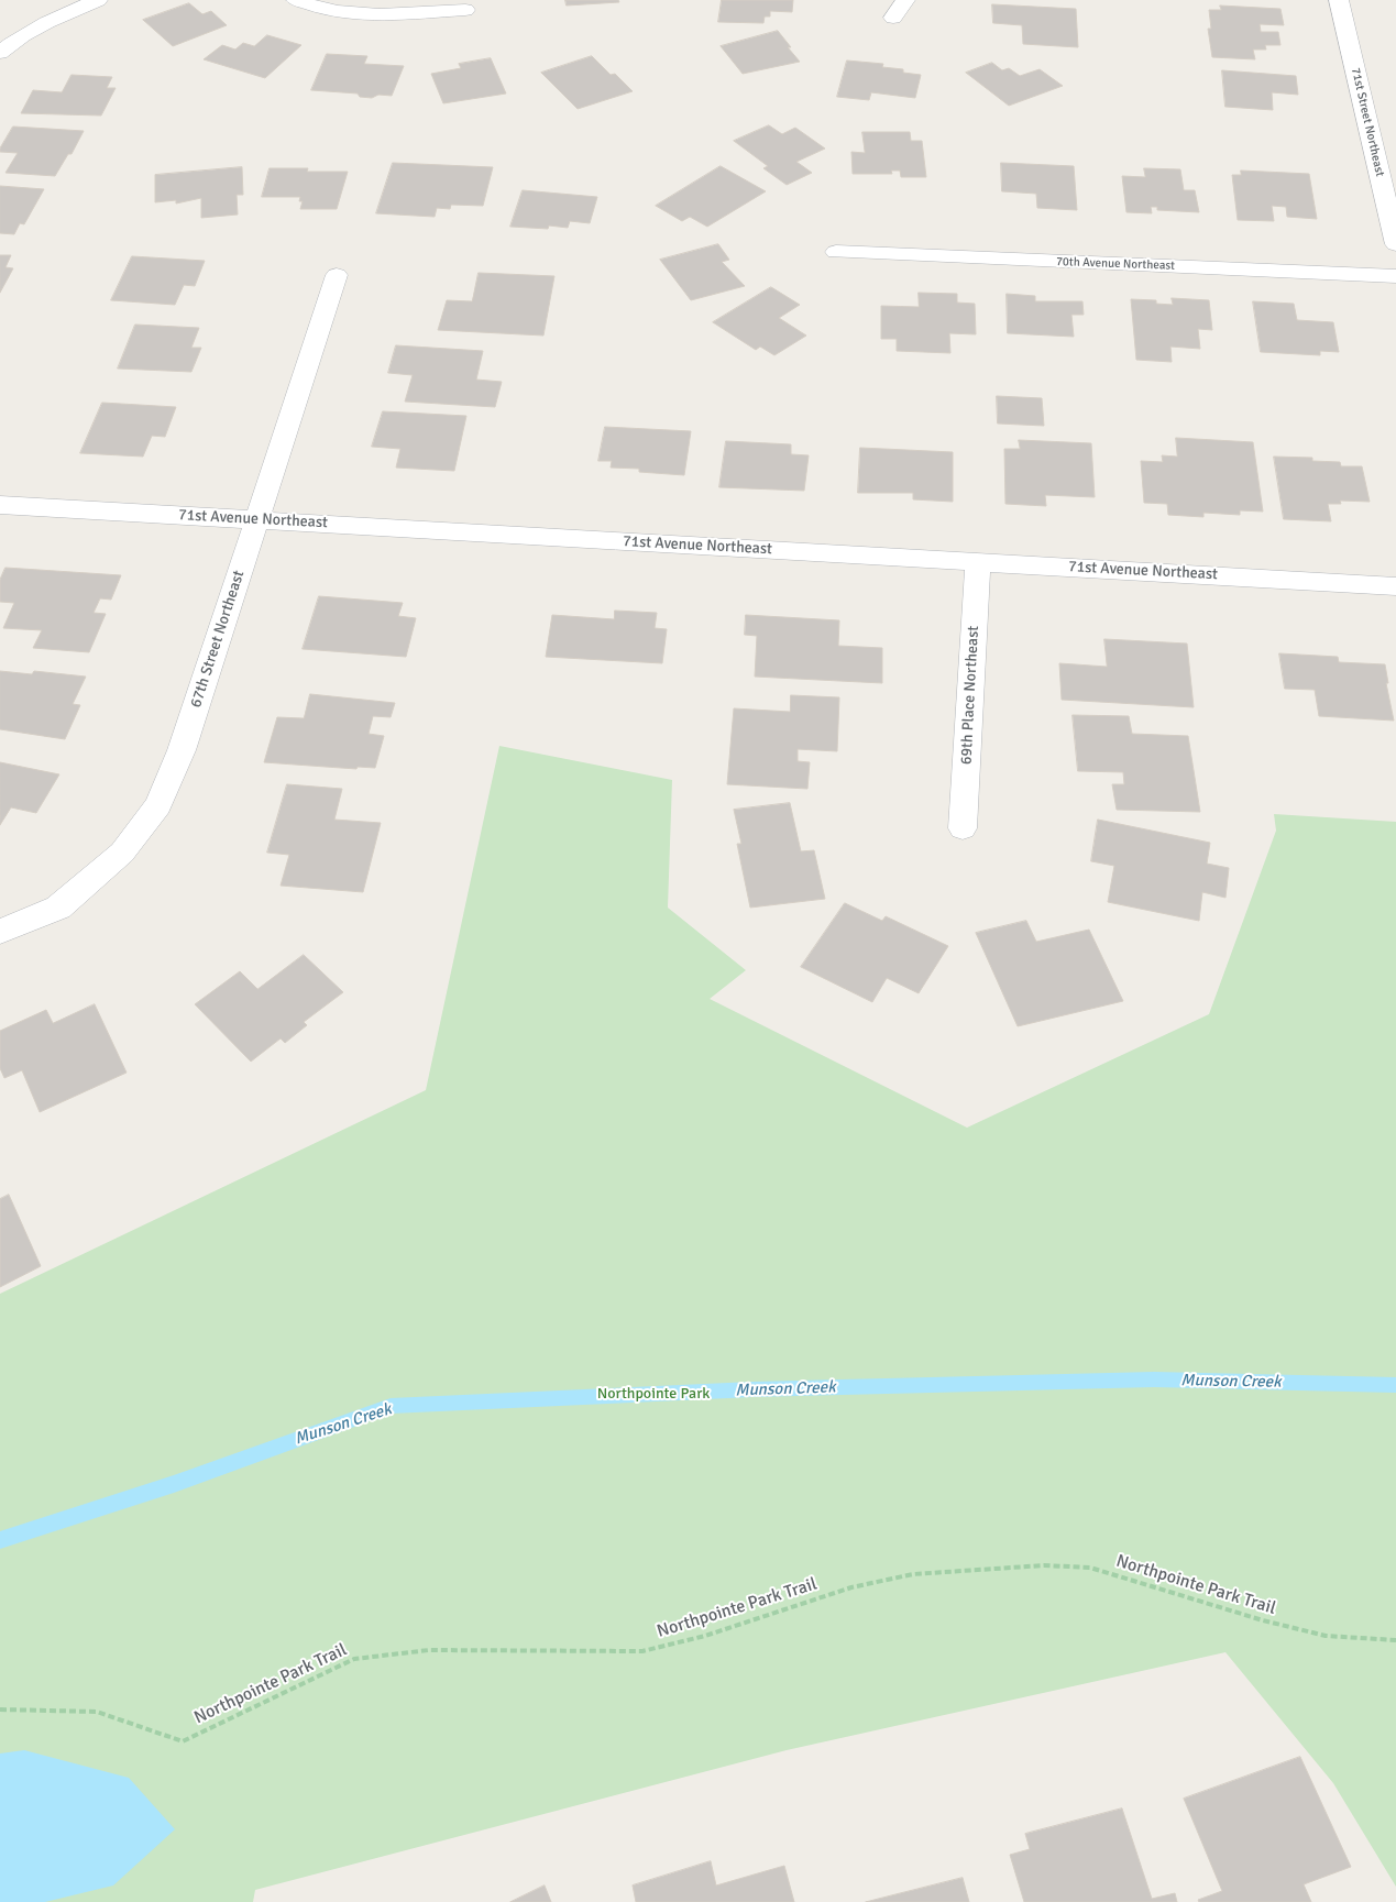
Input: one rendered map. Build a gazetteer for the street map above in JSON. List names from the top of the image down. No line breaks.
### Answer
{"streets":{"street":["71st Street Northeast","70th Avenue Northeast","71st Avenue Northeast","67th Street Northeast","69th Place Northeast"],"path":["Northpointe Park Trail"]},"crossings":[["71st Avenue Northeast","67th Street Northeast"],["71st Avenue Northeast","69th Place Northeast"]],"water":["Munson Creek"],"parks":["Northpointe Park"]}
